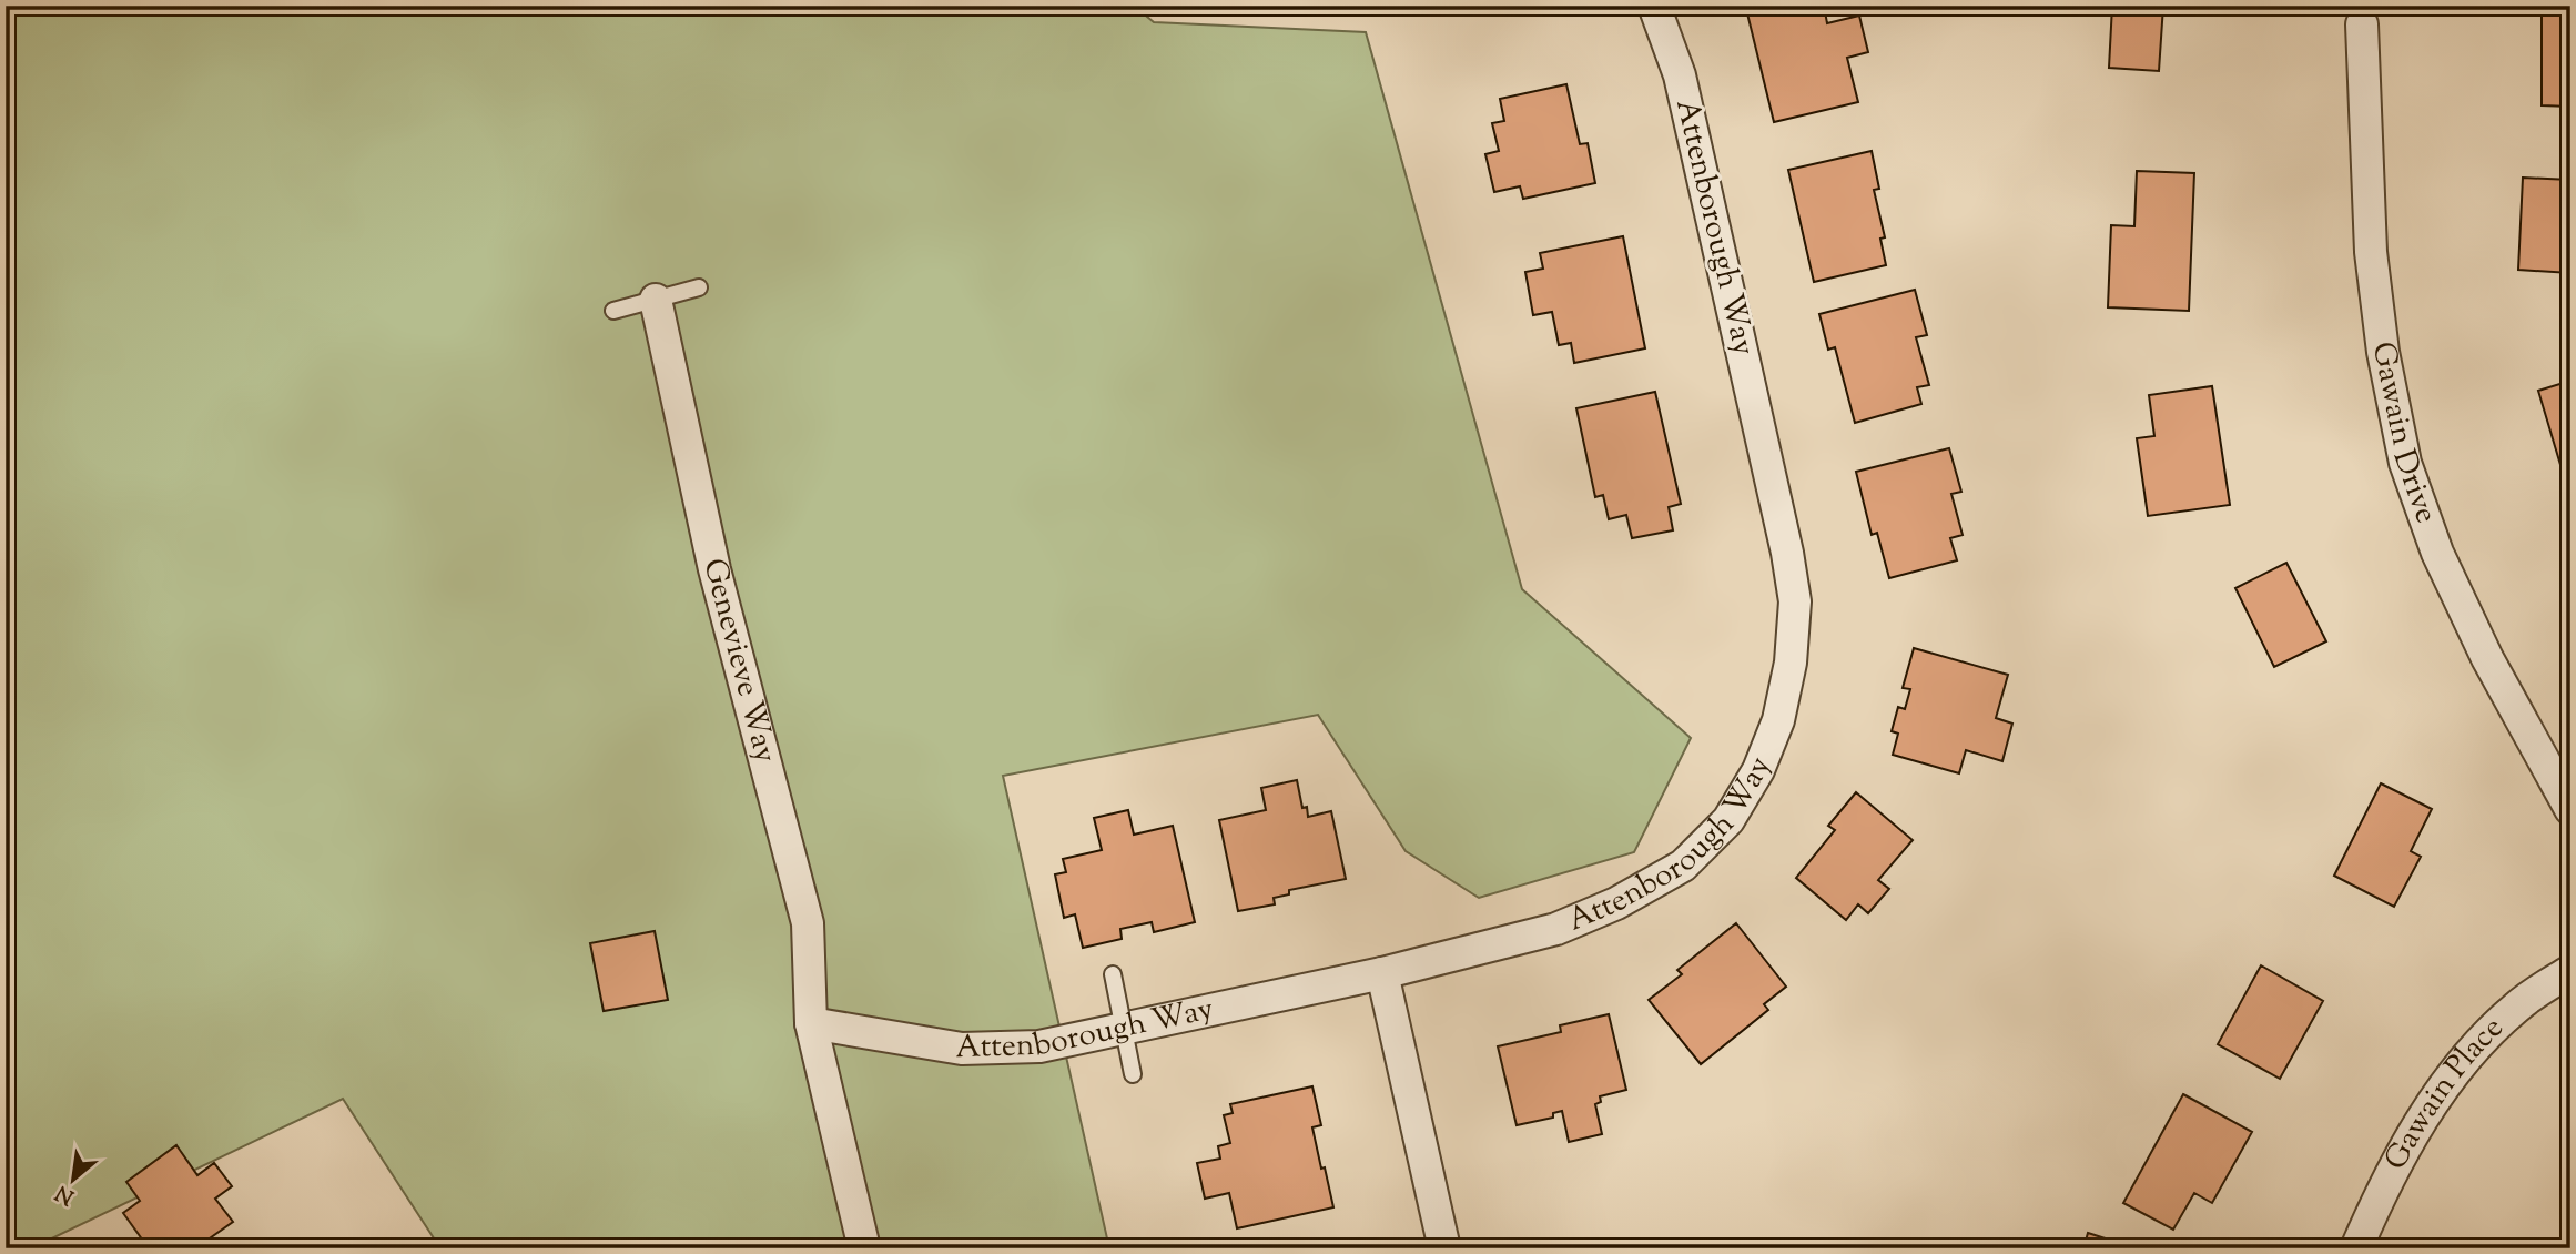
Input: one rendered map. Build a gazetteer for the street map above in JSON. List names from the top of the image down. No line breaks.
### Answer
{"streets":{"street":["Attenborough Way","Gawain Drive","Genevieve Way","Gawain Place"]},"crossings":[["Attenborough Way","Genevieve Way"]],"north":"bottom left"}
